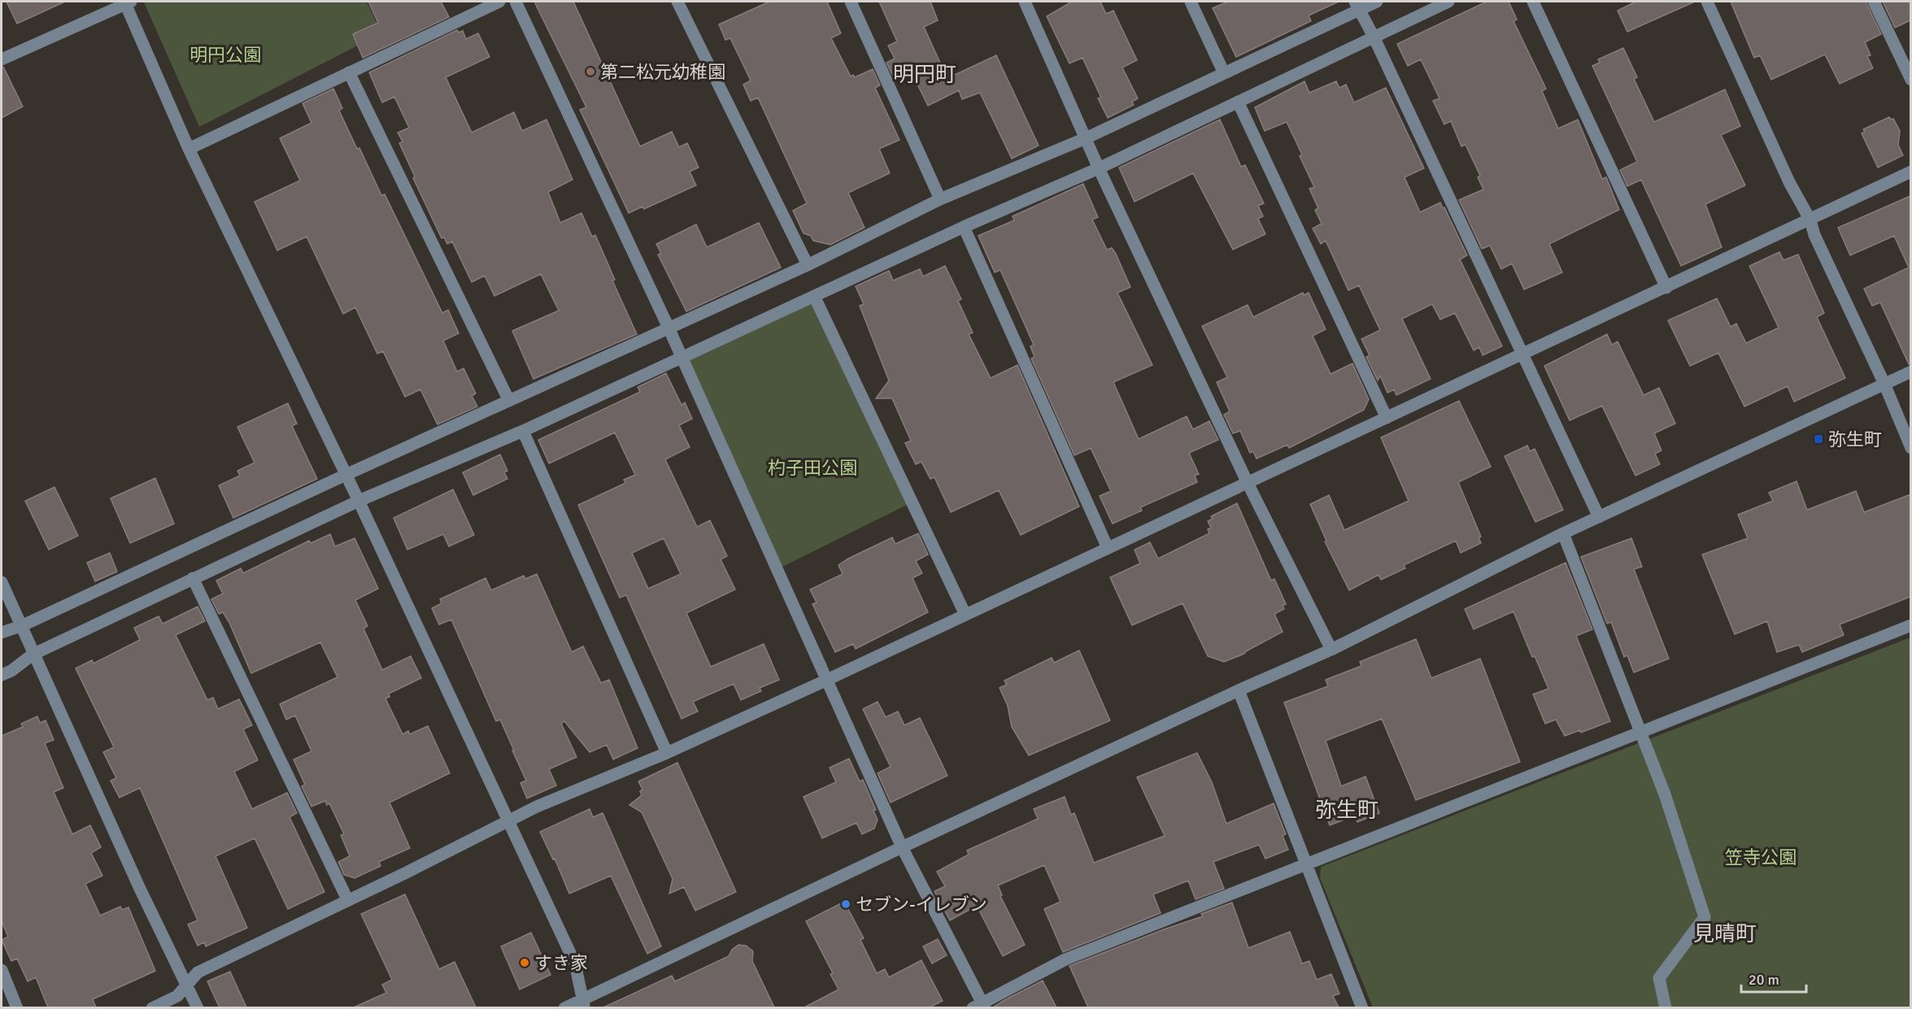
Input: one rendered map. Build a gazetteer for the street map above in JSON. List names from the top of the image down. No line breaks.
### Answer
{"districts":["明円町","弥生町","見晴町"],"parks":["明円公園","杓子田公園","笠寺公園"],"places":{"other":["第二松元幼稚園","セブン-イレブン","すき家"],"transit":["弥生町"]},"scale_bar":"20 m"}
